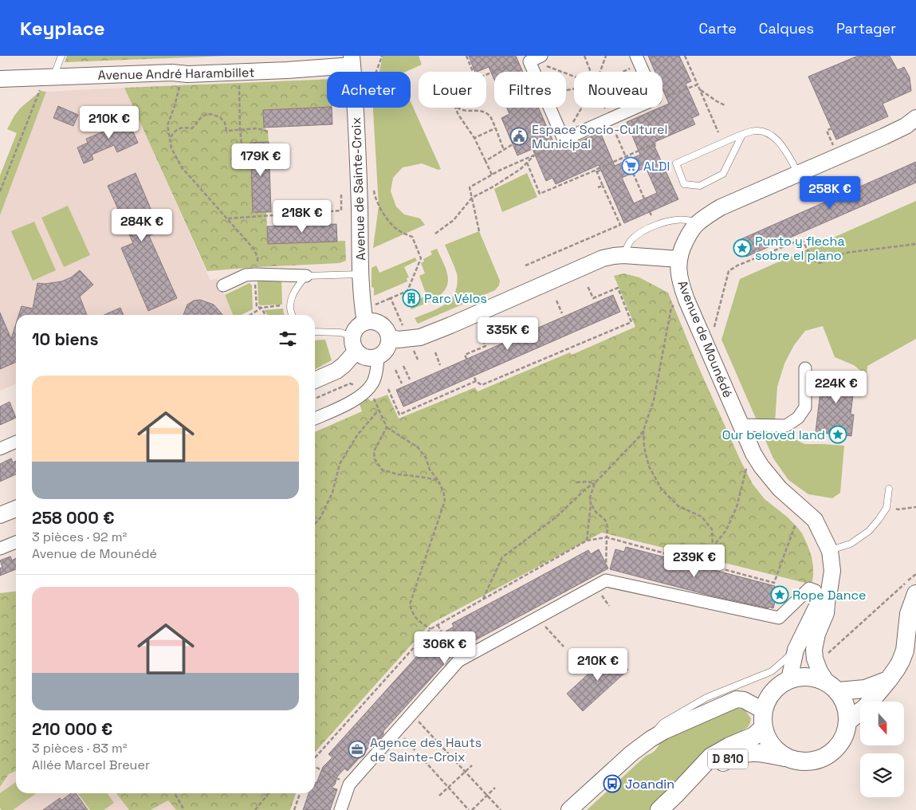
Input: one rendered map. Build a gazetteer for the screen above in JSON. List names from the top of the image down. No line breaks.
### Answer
{"streets":{"main road":["D 810"],"street":["Avenue André Harambillet","Avenue de Sainte-Croix","Avenue de Mounédé"]},"crossings":[["Avenue André Harambillet","Avenue de Sainte-Croix"],["Avenue de Mounédé","D 810"]],"places":{"public building":["Espace Socio-Culturel Municipal"],"supermarket":["ALDI"],"place":["Punto y flecha sobre el plano","Our beloved land","Rope Dance"],"building":["Parc Vélos"],"office":["Agence des Hauts de Sainte-Croix"],"bus stop":["Joandin"]},"north":"bottom","page":{"header":"Keyplace","nav":["Carte","Calques","Partager"],"chip":["Acheter","Louer","Filtres","Nouveau"],"price":["210K €","179K €","258K €","218K €","284K €","335K €","224K €","239K €","306K €","210K €"],"heading":"10 biens","list":[{"name":"258 000 €","note":"3 pièces · 92 m² · Avenue de Mounédé"},{"name":"210 000 €","note":"3 pièces · 83 m² · Allée Marcel Breuer"}]}}
